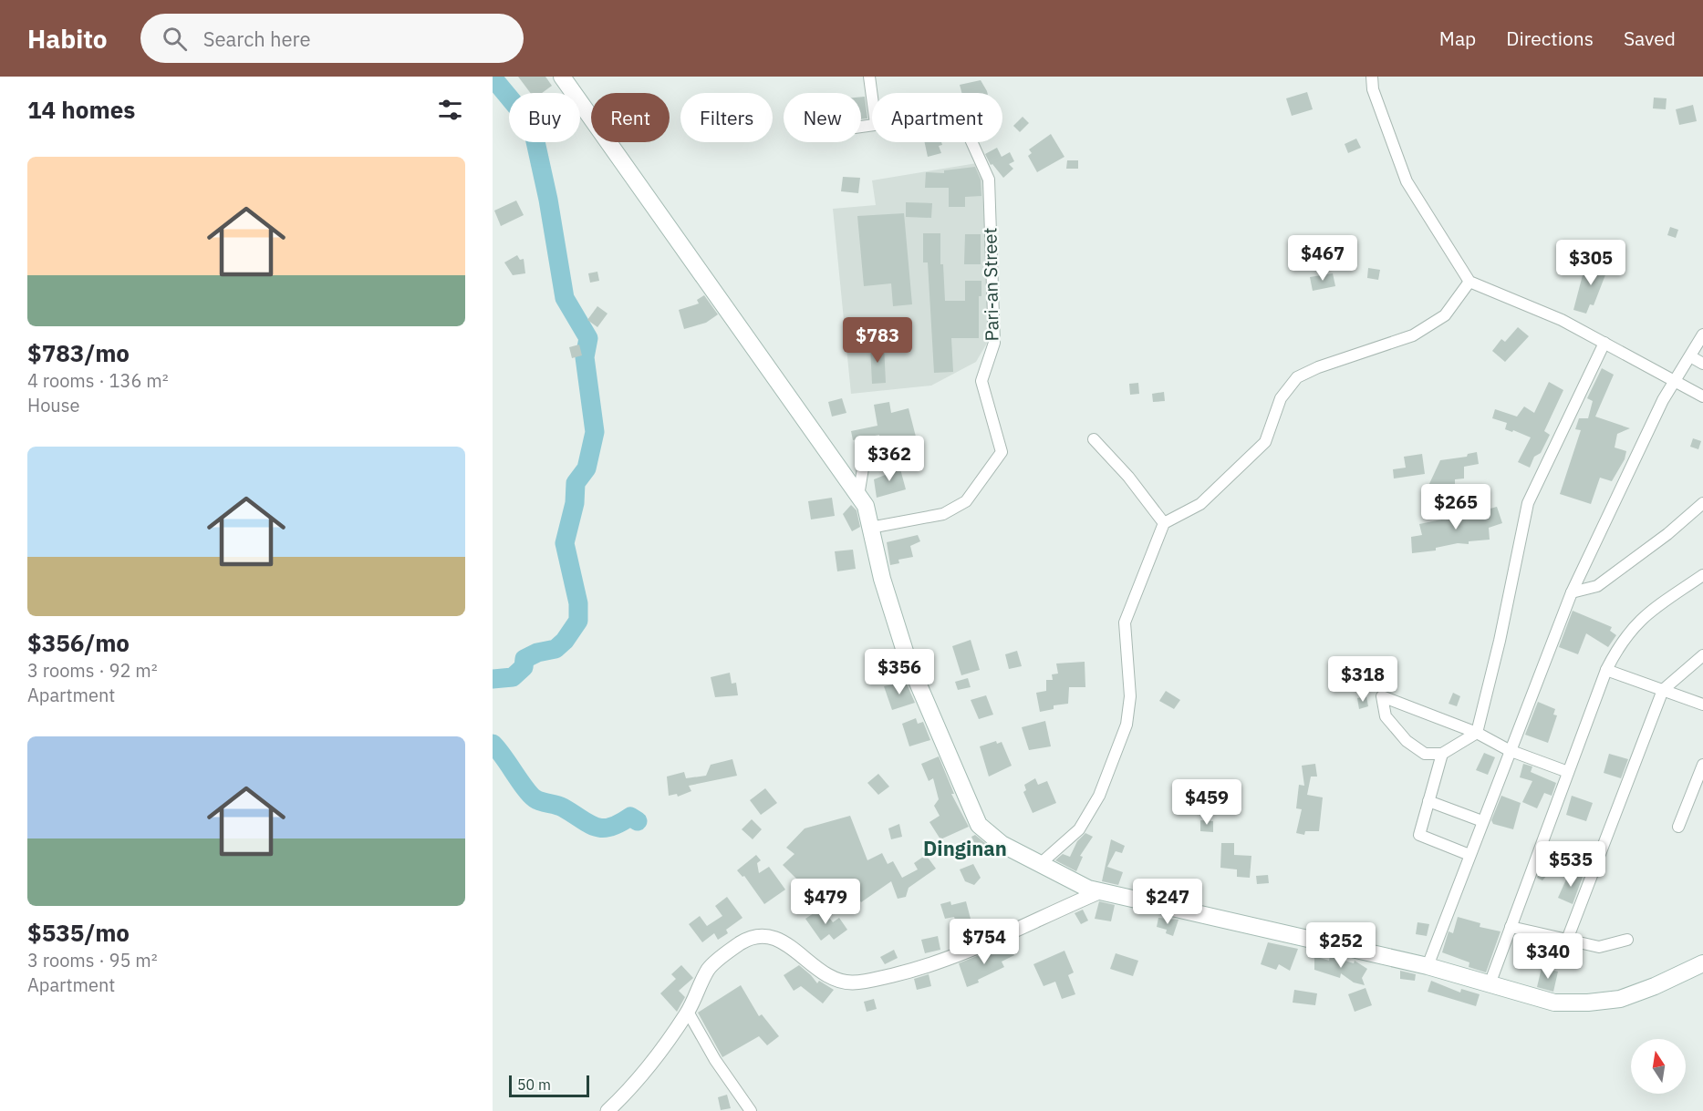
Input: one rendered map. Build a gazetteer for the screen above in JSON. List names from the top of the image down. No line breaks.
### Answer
{"streets":{"street":["Pari-an Street"]},"districts":["Dinginan"],"scale_bar":"50 m","north":"top","page":{"header":"Habito","search":"Search here","nav":["Map","Directions","Saved"],"heading":"14 homes","chip":["Buy","Rent","Filters","New","Apartment"],"list":[{"name":"$783/mo","note":"4 rooms · 136 m² · House"},{"name":"$356/mo","note":"3 rooms · 92 m² · Apartment"},{"name":"$535/mo","note":"3 rooms · 95 m² · Apartment"}],"price":["$467","$305","$783","$362","$265","$356","$318","$459","$535","$479","$247","$754","$252","$340"],"scale":"50 m"}}
